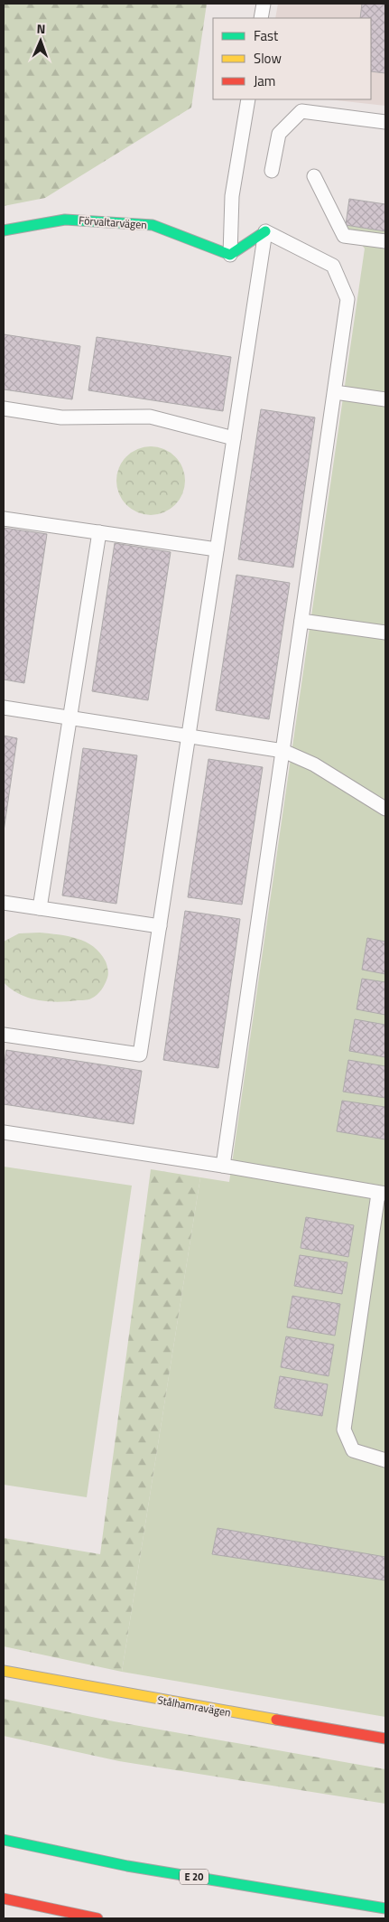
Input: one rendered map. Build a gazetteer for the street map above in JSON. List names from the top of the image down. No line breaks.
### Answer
{"streets":{"main road":["Förvaltarvägen","Stålhamravägen","E 20"]},"legend":["Fast","Slow","Jam"],"north":"top"}
